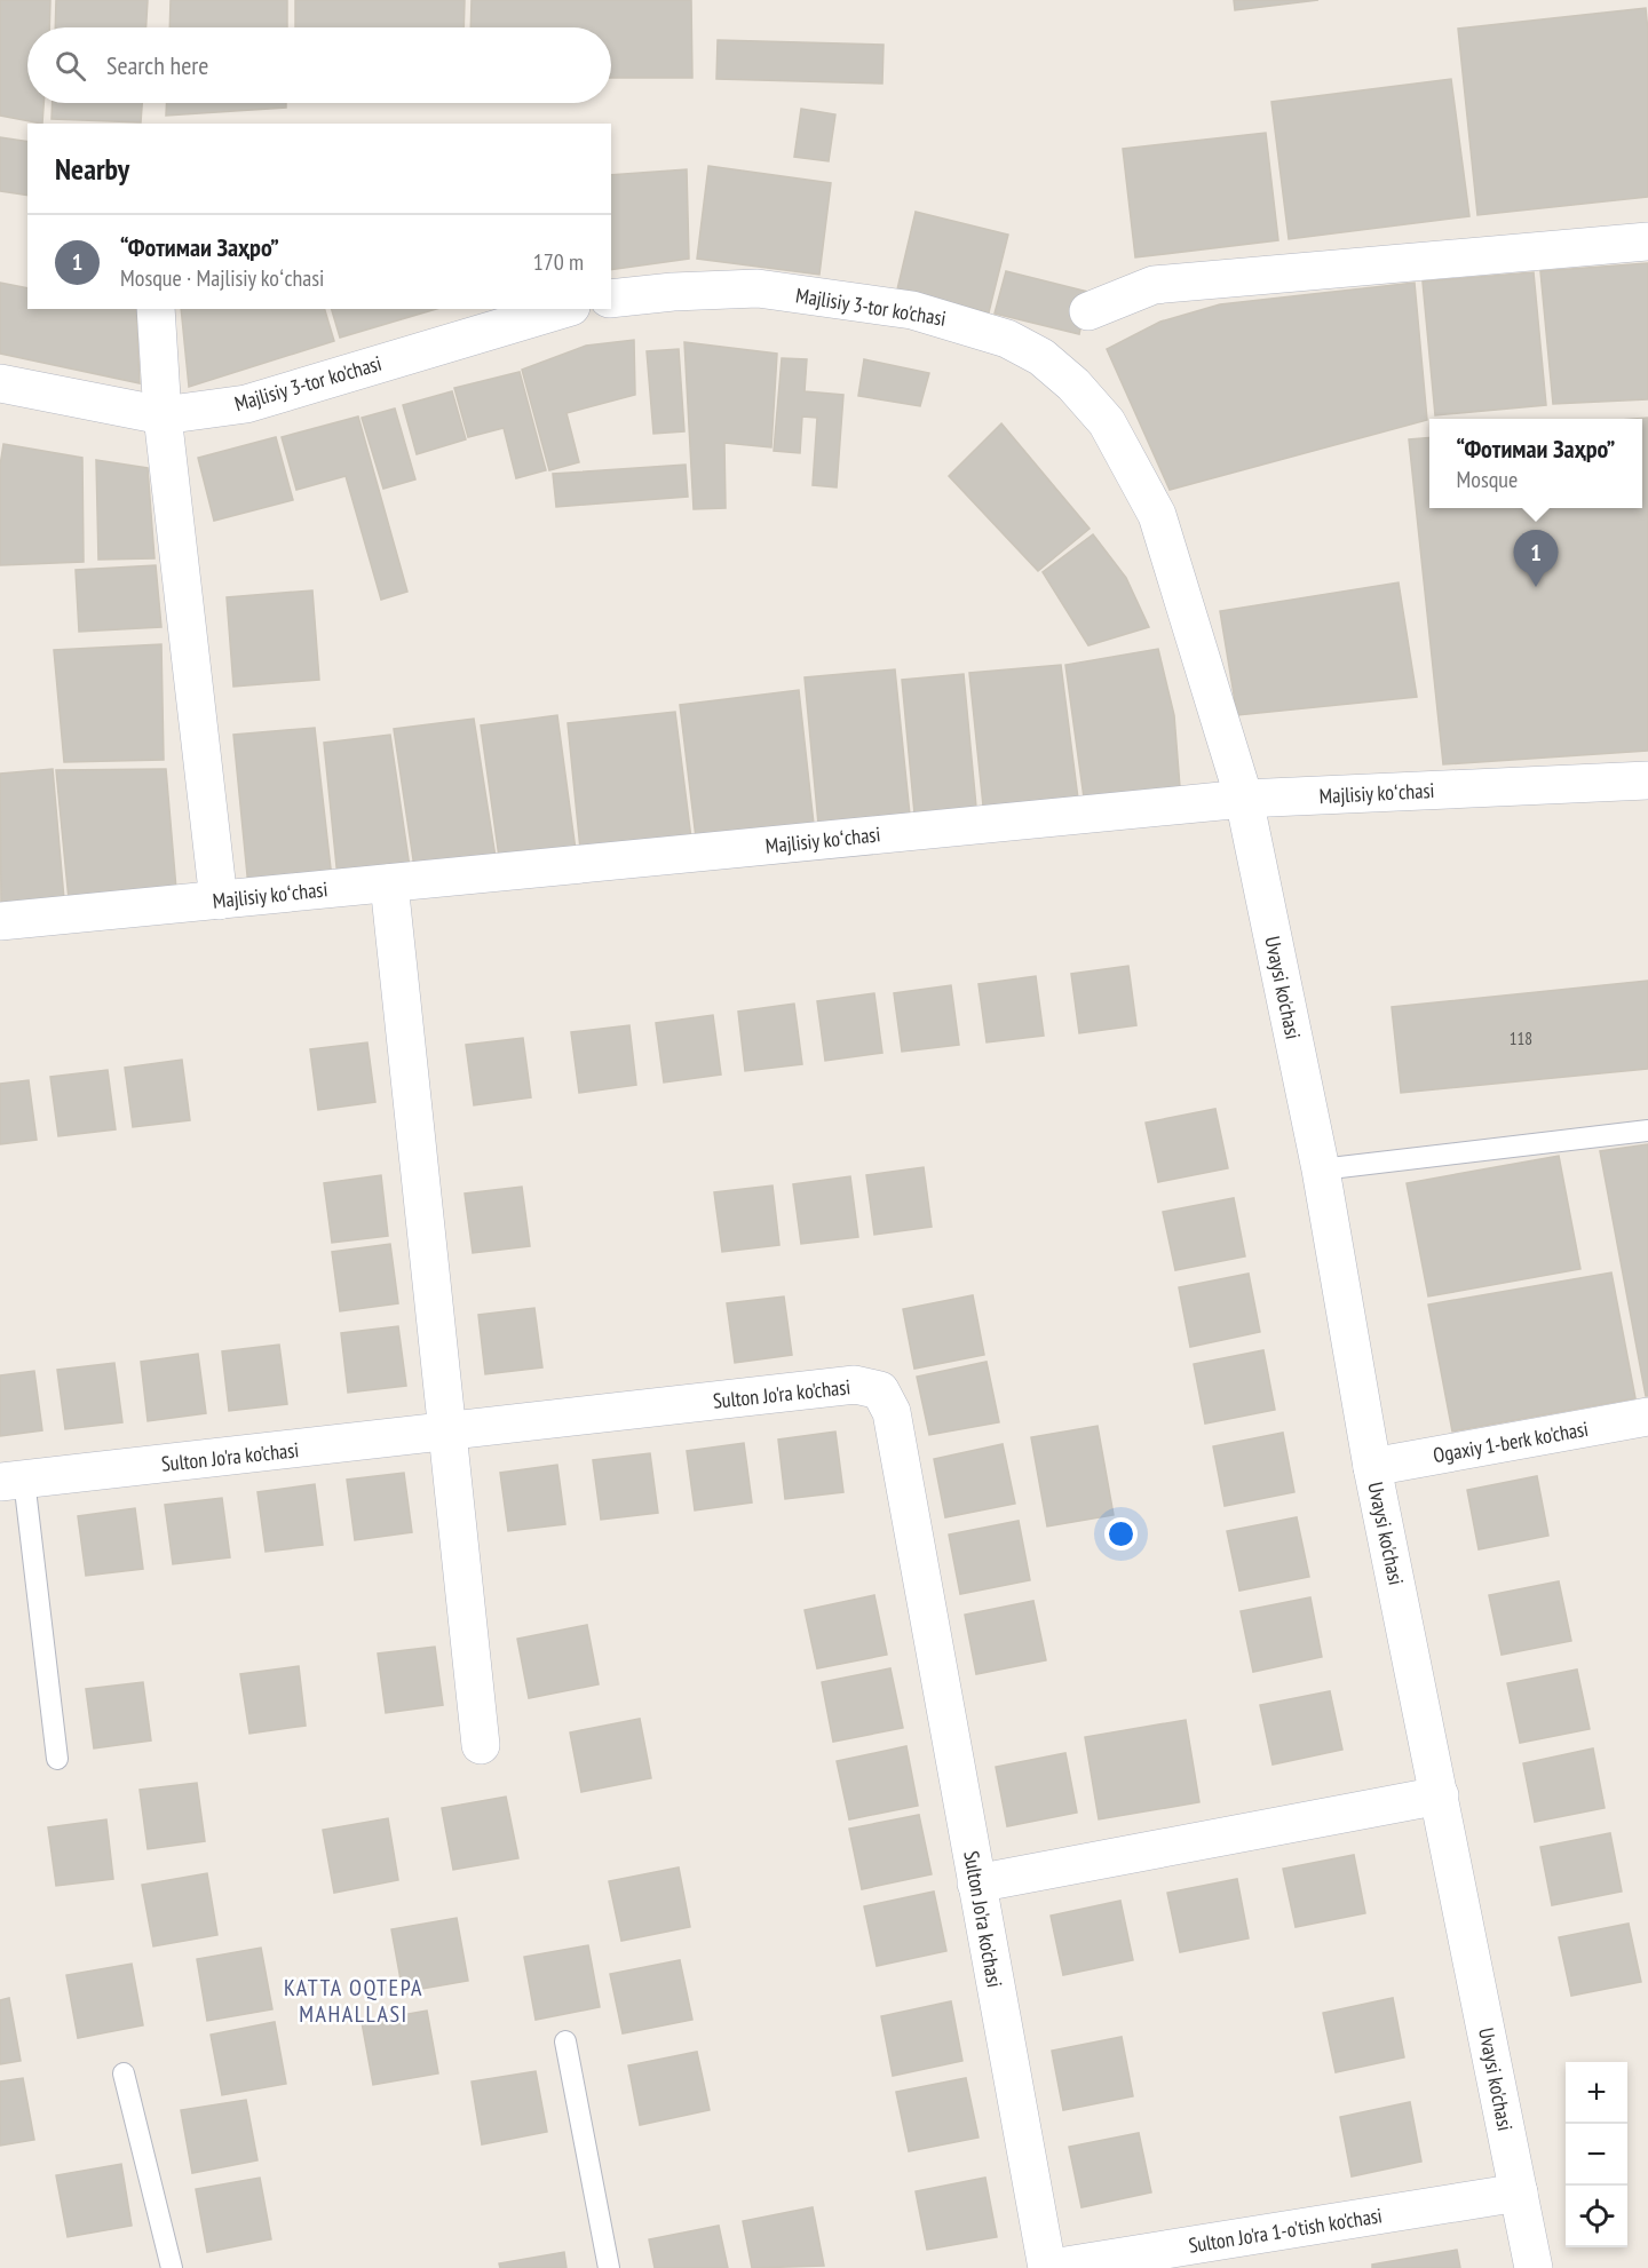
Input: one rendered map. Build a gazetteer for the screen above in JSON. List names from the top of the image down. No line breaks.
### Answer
{"streets":{"street":["Majlisiy 3-tor ko'chasi","Majlisiy koʻchasi","Uvaysi ko'chasi","Sulton Jo'ra ko'chasi","Ogaxiy 1-berk ko'chasi","Sulton Jo'ra 1-o'tish ko'chasi"]},"crossings":[["Majlisiy 3-tor ko'chasi","Majlisiy koʻchasi"],["Majlisiy 3-tor ko'chasi","Uvaysi ko'chasi"],["Majlisiy koʻchasi","Uvaysi ko'chasi"],["Uvaysi ko'chasi","Ogaxiy 1-berk ko'chasi"],["Uvaysi ko'chasi","Sulton Jo'ra 1-o'tish ko'chasi"],["Sulton Jo'ra ko'chasi","Sulton Jo'ra 1-o'tish ko'chasi"]],"districts":["KATTA OQTEPA MAHALLASI"],"house_numbers":["118"],"page":{"search":"Search here","heading":"Nearby","list":[{"mark":"1","name":"“Фотимаи Заҳро”","note":"Mosque · Majlisiy koʻchasi","value":"170 m"}],"popup":["“Фотимаи Заҳро”","Mosque"],"pins":"1","map_buttons":["+","−"]}}
